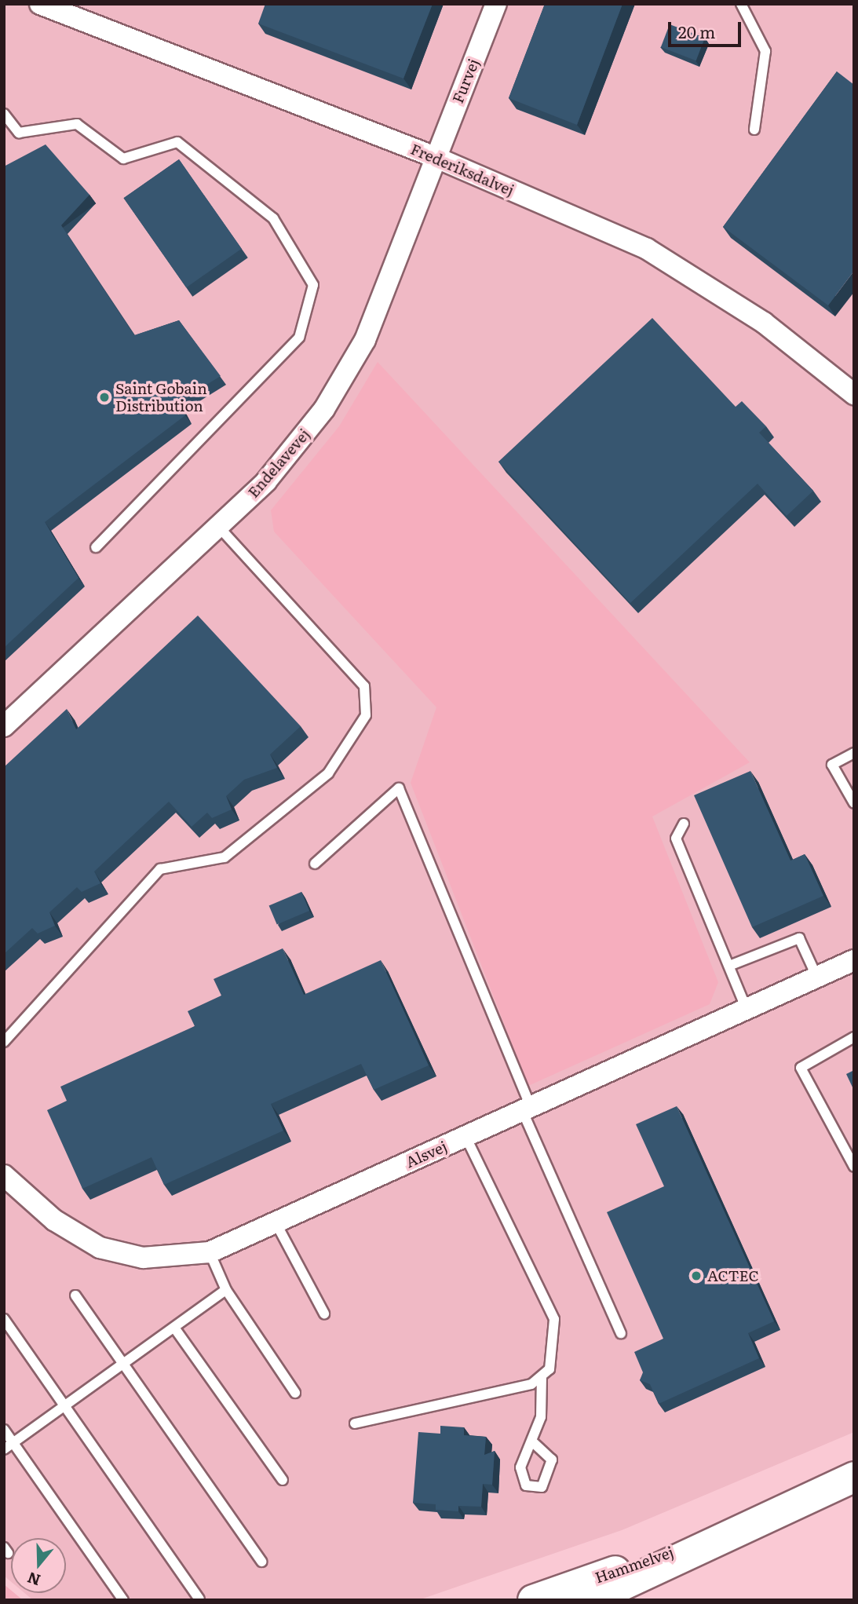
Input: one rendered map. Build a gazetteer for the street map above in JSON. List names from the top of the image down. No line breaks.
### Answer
{"streets":{"main road":["Hammelvej"],"street":["Furvej","Frederiksdalvej","Endelavevej","Alsvej"]},"crossings":[["Furvej","Frederiksdalvej"],["Furvej","Endelavevej"],["Frederiksdalvej","Endelavevej"]],"places":["Saint Gobain Distribution","ACTEC"],"scale_bar":"20 m","north":"bottom"}
